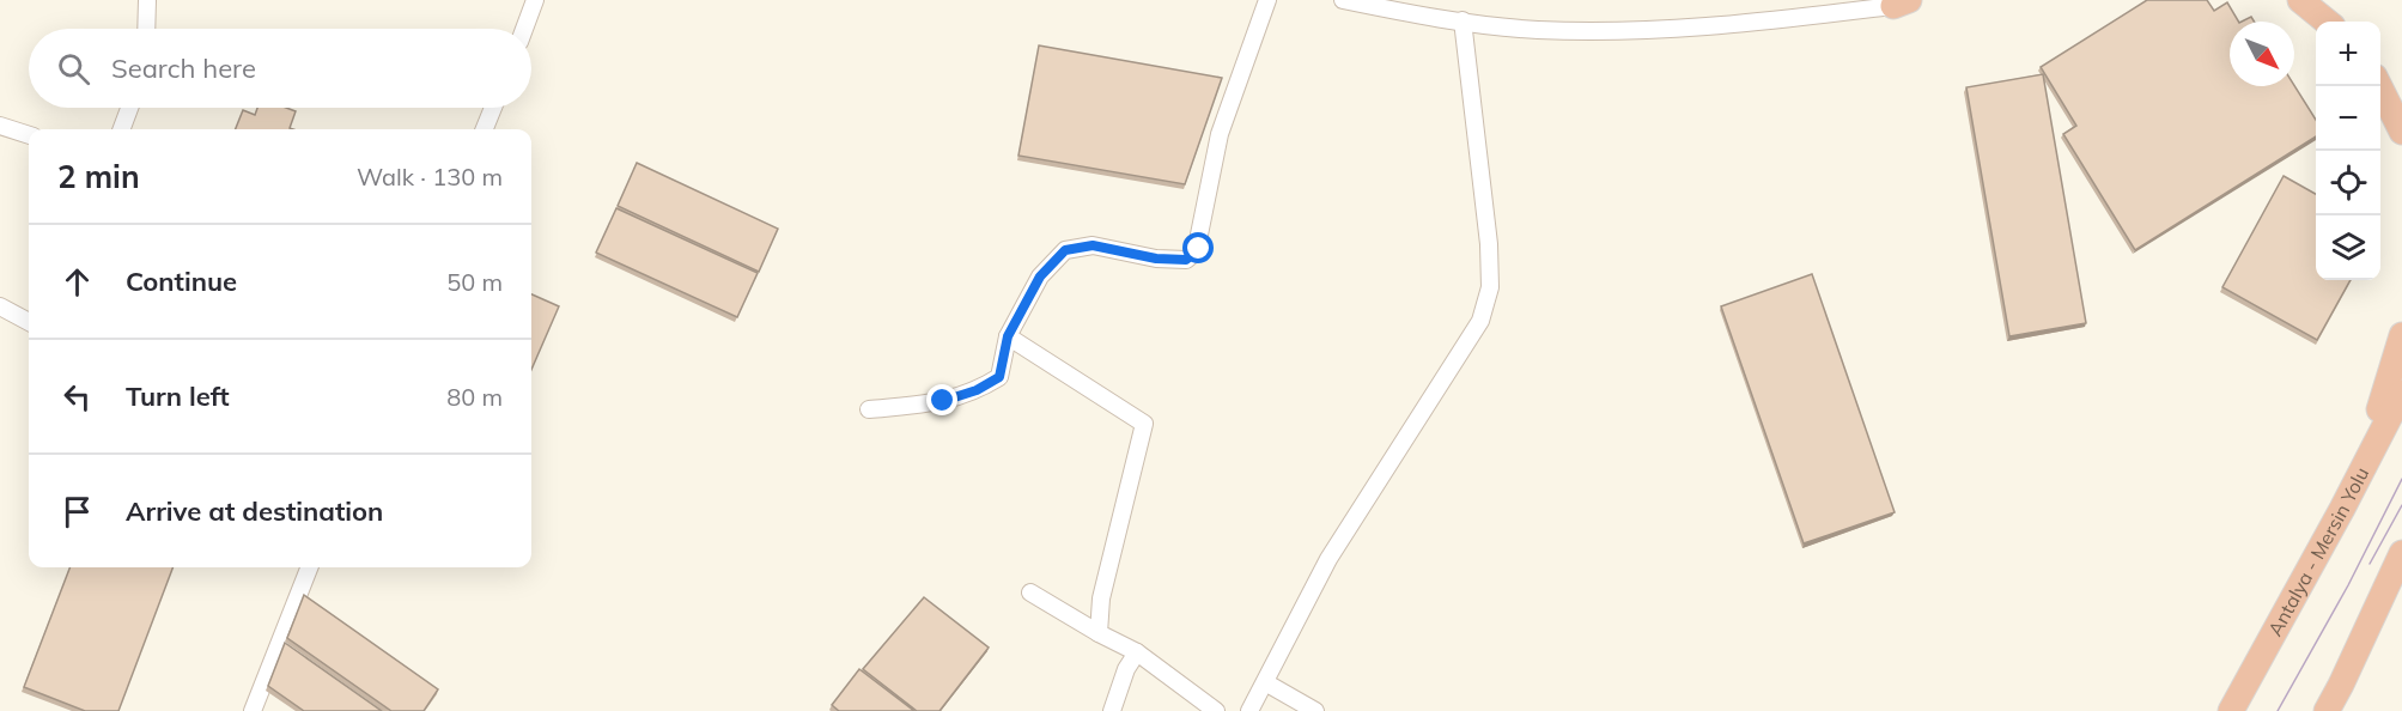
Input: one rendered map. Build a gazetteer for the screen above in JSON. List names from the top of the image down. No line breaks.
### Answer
{"streets":{"highway":["Antalya - Mersin Yolu"]},"north":"bottom right","page":{"map_buttons":["+","−"],"search":"Search here","heading":["2 min","Walk · 130 m"],"list":[["Continue","50 m"],["Turn left","80 m"],"Arrive at destination"]}}
